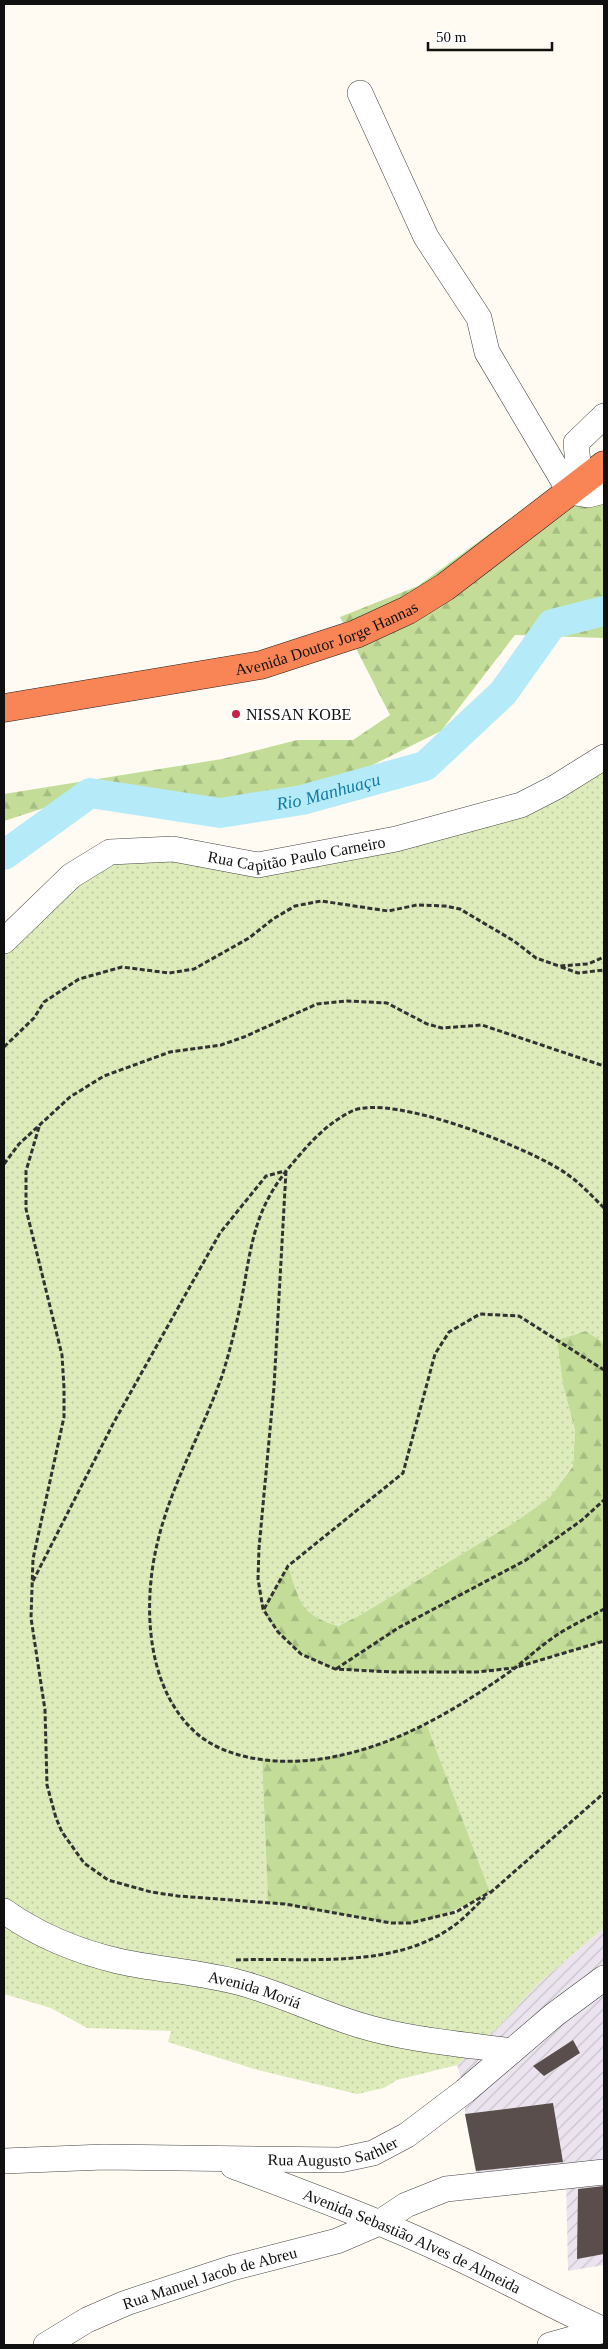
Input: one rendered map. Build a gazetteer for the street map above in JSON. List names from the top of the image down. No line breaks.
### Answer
{"streets":{"highway":["Avenida Doutor Jorge Hannas"],"street":["Rua Capitão Paulo Carneiro","Avenida Moriá","Rua Augusto Sathler","Avenida Sebastião Alves de Almeida","Rua Manuel Jacob de Abreu"]},"crossings":[["Avenida Moriá","Rua Augusto Sathler"],["Rua Augusto Sathler","Avenida Sebastião Alves de Almeida"],["Avenida Sebastião Alves de Almeida","Rua Manuel Jacob de Abreu"]],"water":["Rio Manhuaçu"],"places":["NISSAN KOBE"],"scale_bar":"50 m"}
